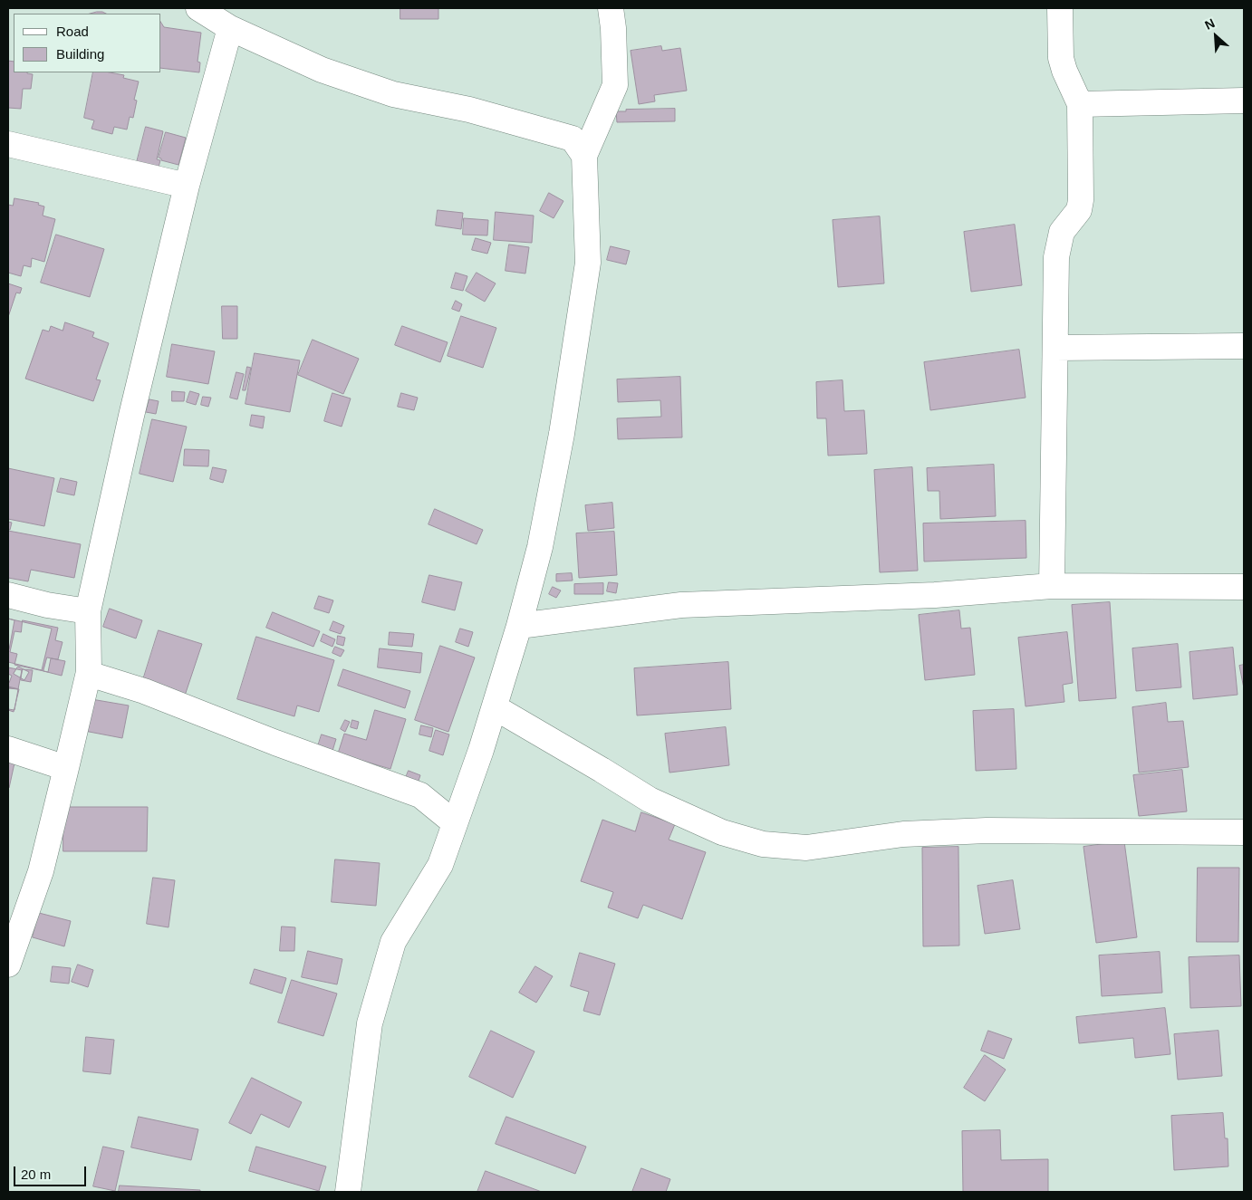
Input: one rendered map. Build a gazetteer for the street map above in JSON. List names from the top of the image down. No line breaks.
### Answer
{"legend":["Road","Building"],"scale_bar":"20 m","north":"top left"}
